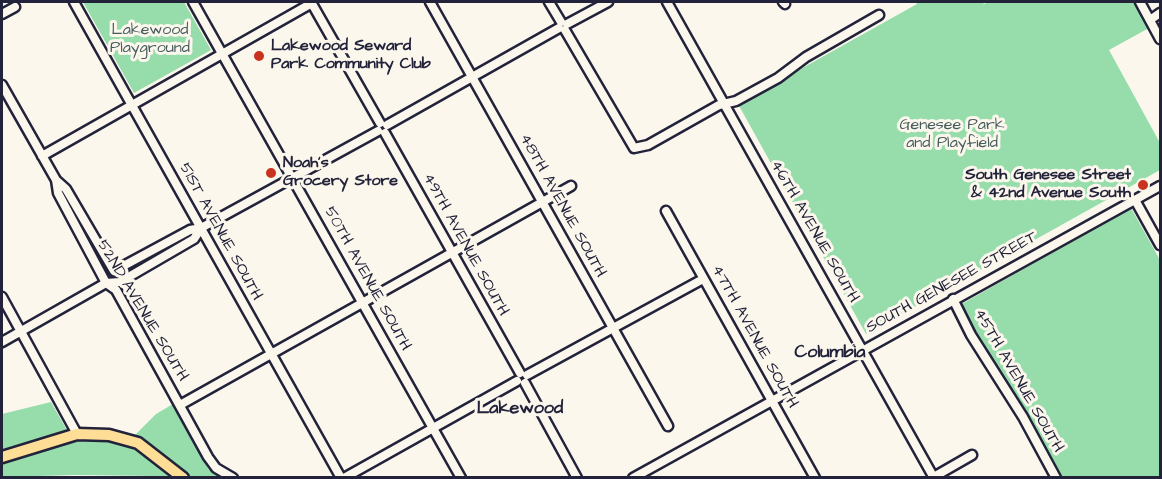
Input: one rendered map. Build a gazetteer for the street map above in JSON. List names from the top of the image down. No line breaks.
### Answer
{"streets":{"street":["48TH AVENUE SOUTH","51ST AVENUE SOUTH","46TH AVENUE SOUTH","49TH AVENUE SOUTH","50TH AVENUE SOUTH","SOUTH GENESEE STREET","52ND AVENUE SOUTH","47TH AVENUE SOUTH","45TH AVENUE SOUTH"]},"crossings":[["51ST AVENUE SOUTH","52ND AVENUE SOUTH"],["46TH AVENUE SOUTH","SOUTH GENESEE STREET"],["SOUTH GENESEE STREET","47TH AVENUE SOUTH"],["SOUTH GENESEE STREET","45TH AVENUE SOUTH"]],"districts":["Columbia","Lakewood"],"parks":["Lakewood Playground","Genesee Park and Playfield"],"places":["Lakewood Seward Park Community Club","Noah's Grocery Store","South Genesee Street & 42nd Avenue South"]}
